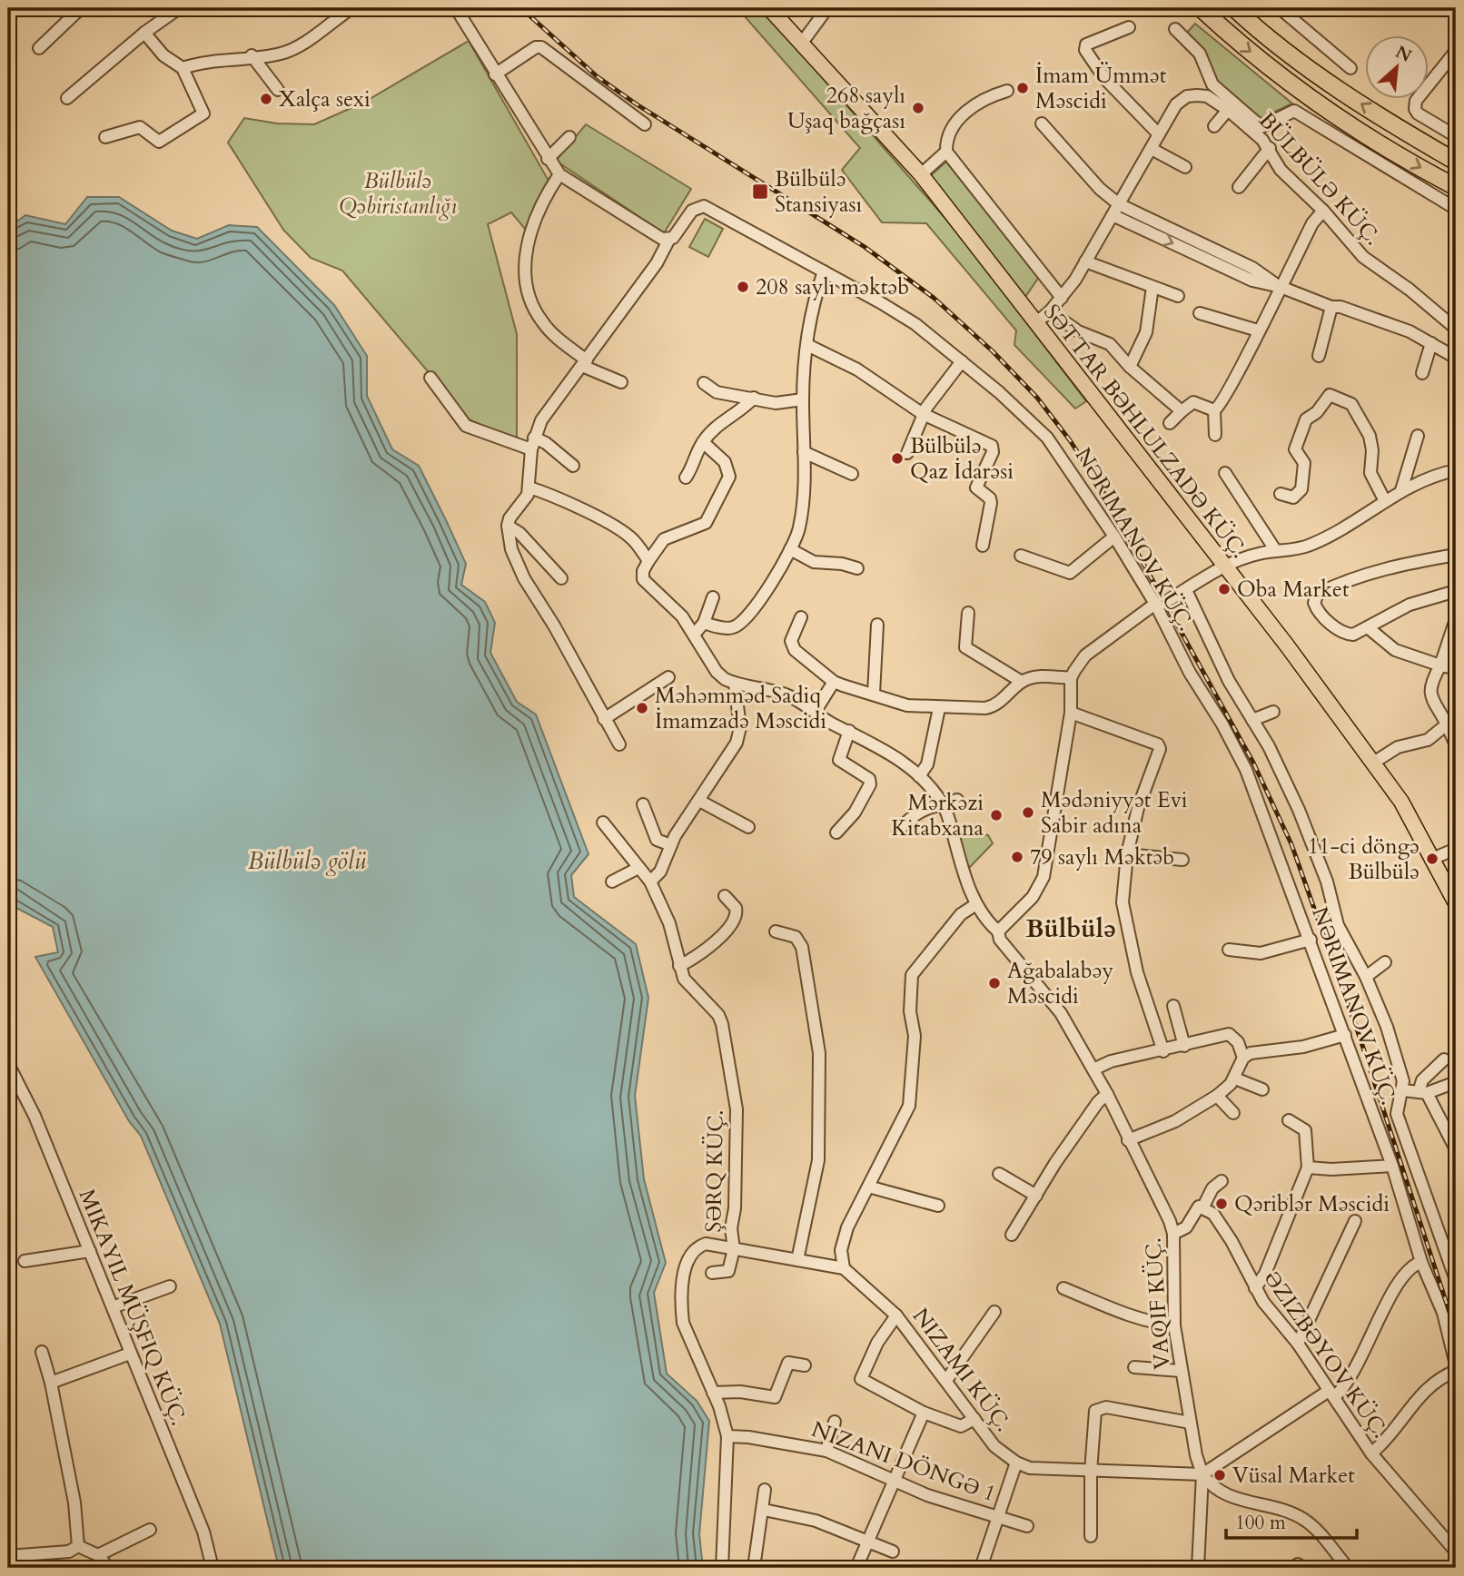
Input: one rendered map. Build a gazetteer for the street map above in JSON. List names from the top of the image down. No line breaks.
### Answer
{"streets":{"main road":["SƏTTAR BƏHLULZADƏ KÜÇ."],"street":["BÜLBÜLƏ KÜÇ.","NƏRIMANOV KÜÇ.","ŞƏRQ KÜÇ.","VAQIF KÜÇ.","ƏZIZBƏYOV KÜÇ.","NIZAMI KÜÇ.","NIZANI DÖNGƏ 1"]},"crossings":[["BÜLBÜLƏ KÜÇ.","SƏTTAR BƏHLULZADƏ KÜÇ."],["VAQIF KÜÇ.","NIZAMI KÜÇ."]],"districts":["Bülbülə"],"water":["Bülbülə gölü"],"parks":["Bülbülə Qəbiristanlığı"],"places":{"other":["İmam Ümmət Məscidi","Xalça sexi","268 saylı Uşaq bağçası","208 saylı məktəb","Bülbülə Qaz İdarəsi","Oba Market","Məhəmməd Sadiq İmamzadə Məscidi","Mədəniyyət Evi Sabir adına","Mərkəzi Kitabxana","79 saylı Məktəb","11-ci döngə Bülbülə","Ağabalabəy Məscidi","Qəriblər Məscidi","Vüsal Market"],"transit":["Bülbülə Stansiyası"]},"scale_bar":"100 m","north":"top right"}
